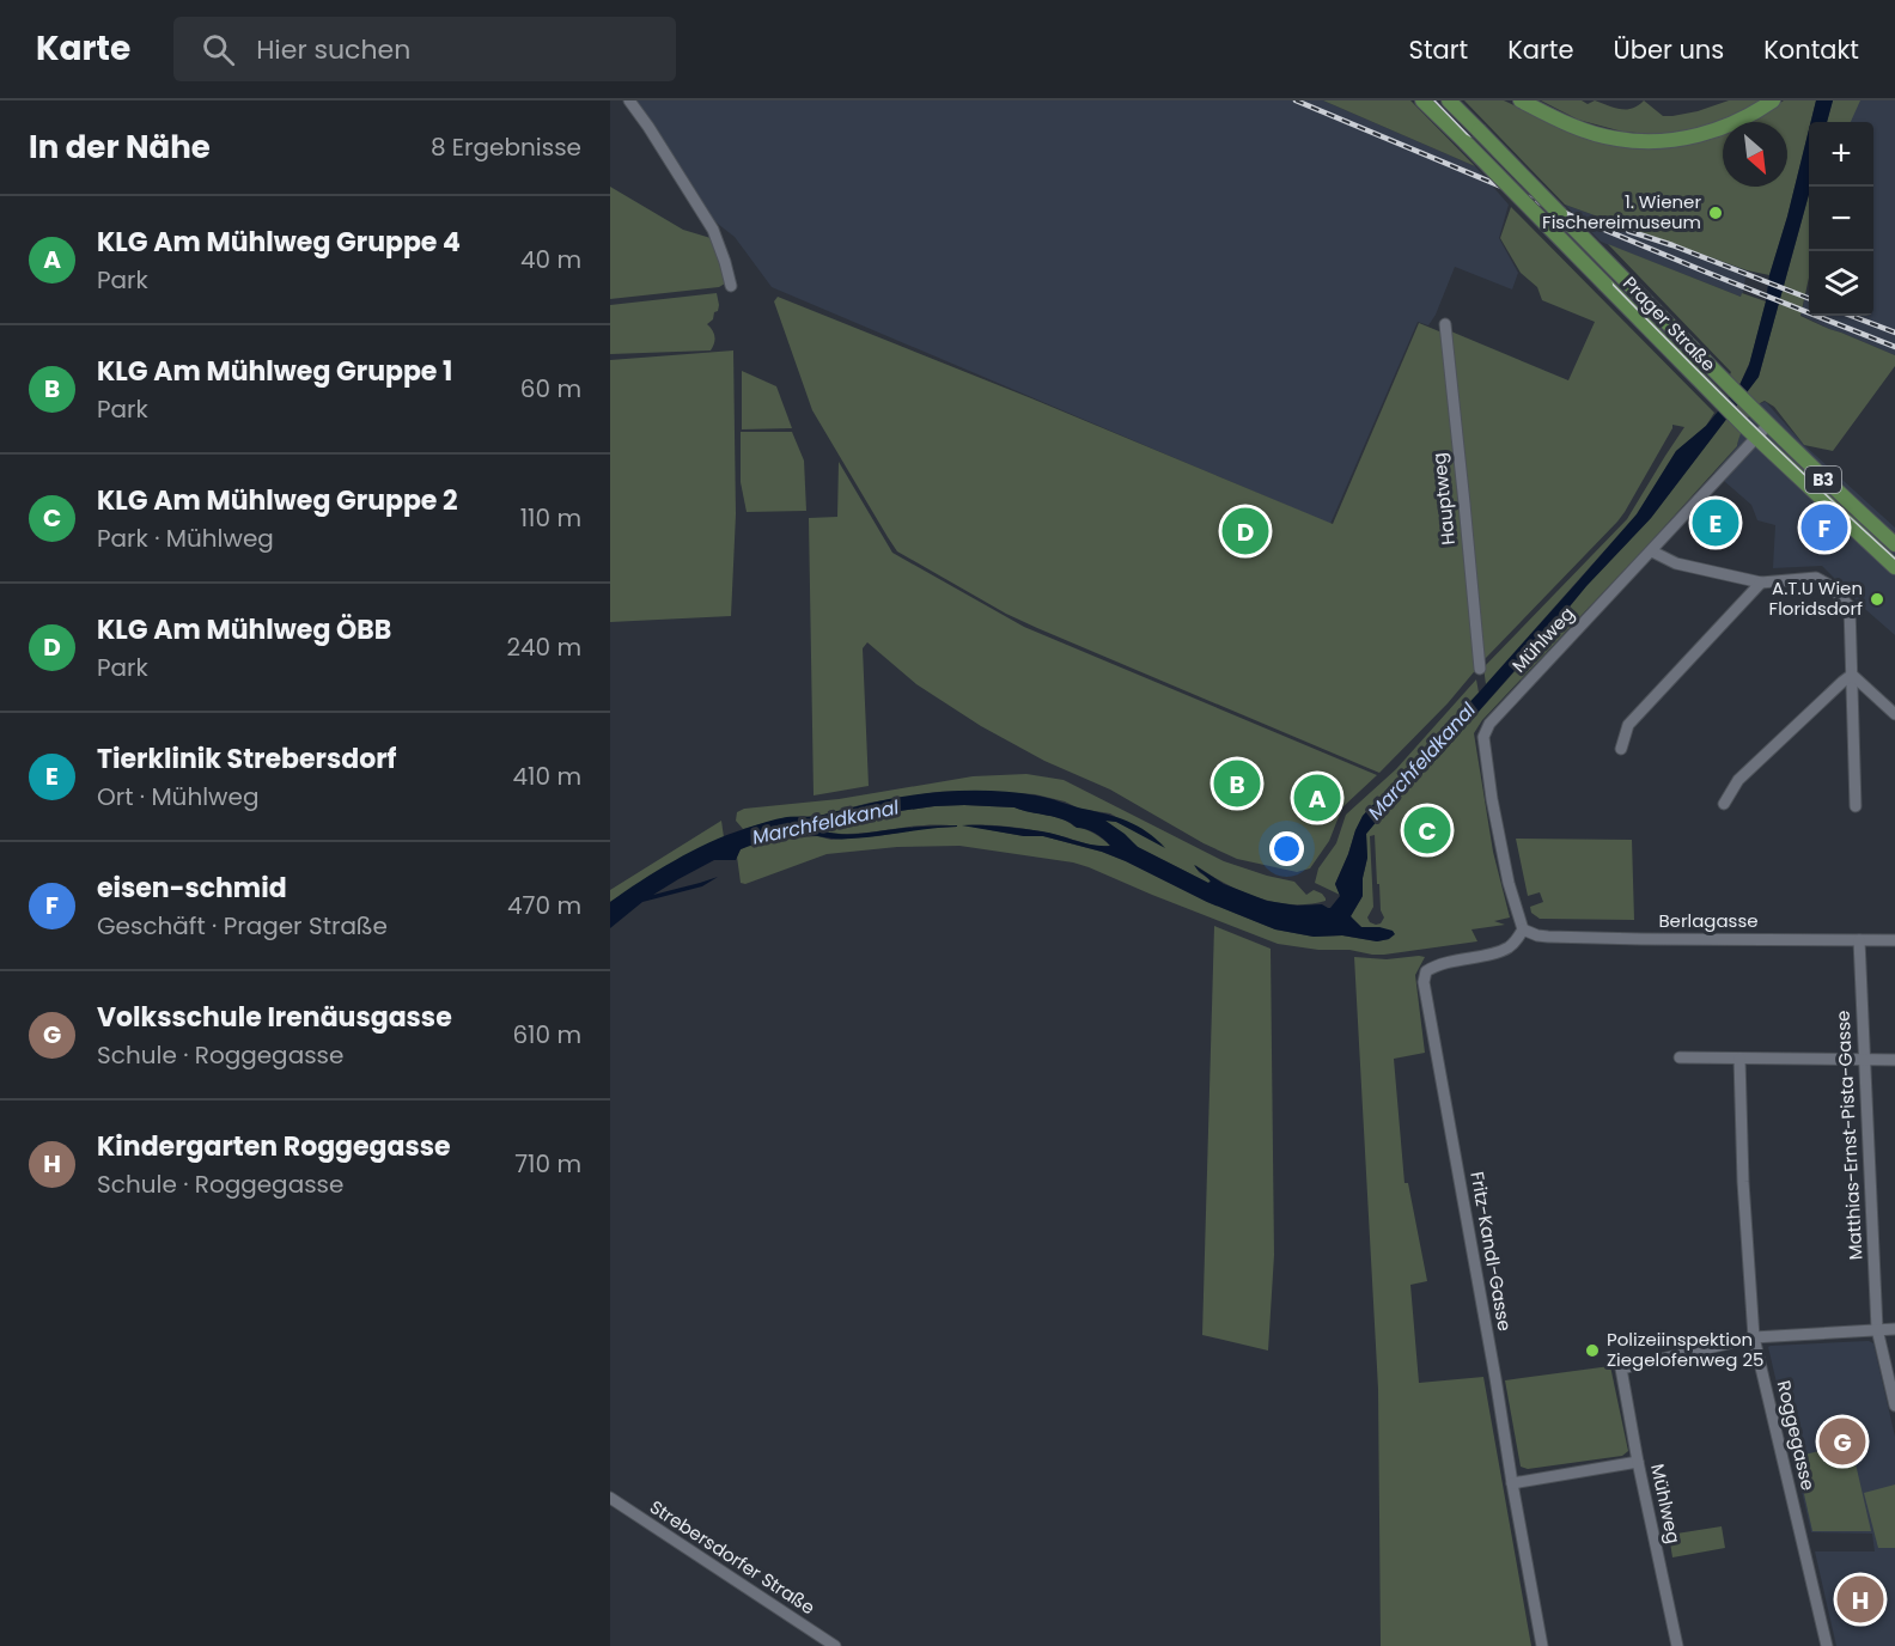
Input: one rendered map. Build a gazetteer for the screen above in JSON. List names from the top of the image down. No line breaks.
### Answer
{"streets":{"main road":["Prager Straße","B3"],"street":["Hauptweg","Mühlweg","Berlagasse","Matthias-Ernst-Pista-Gasse","Fritz-Kandl-Gasse","Roggegasse","Strebersdorfer Straße"]},"crossings":[["Prager Straße","Mühlweg"],["Mühlweg","Berlagasse"],["Mühlweg","Fritz-Kandl-Gasse"],["Mühlweg","Roggegasse"],["Berlagasse","Matthias-Ernst-Pista-Gasse"],["Berlagasse","Fritz-Kandl-Gasse"]],"water":["Marchfeldkanal"],"places":["1. Wiener Fischereimuseum","A.T.U Wien Floridsdorf","Polizeiinspektion Ziegelofenweg 25"],"north":"bottom right","page":{"header":"Karte","search":"Hier suchen","nav":["Start","Karte","Über uns","Kontakt"],"heading":["In der Nähe","8 Ergebnisse"],"map_buttons":["+","−"],"list":[{"mark":"A","name":"KLG Am Mühlweg Gruppe 4","note":"Park","value":"40 m"},{"mark":"B","name":"KLG Am Mühlweg Gruppe 1","note":"Park","value":"60 m"},{"mark":"C","name":"KLG Am Mühlweg Gruppe 2","note":"Park · Mühlweg","value":"110 m"},{"mark":"D","name":"KLG Am Mühlweg ÖBB","note":"Park","value":"240 m"},{"mark":"E","name":"Tierklinik Strebersdorf","note":"Ort · Mühlweg","value":"410 m"},{"mark":"F","name":"eisen-schmid","note":"Geschäft · Prager Straße","value":"470 m"},{"mark":"G","name":"Volksschule Irenäusgasse","note":"Schule · Roggegasse","value":"610 m"},{"mark":"H","name":"Kindergarten Roggegasse","note":"Schule · Roggegasse","value":"710 m"}],"pins":["E","F","D","B","A","C","G","H"]}}
